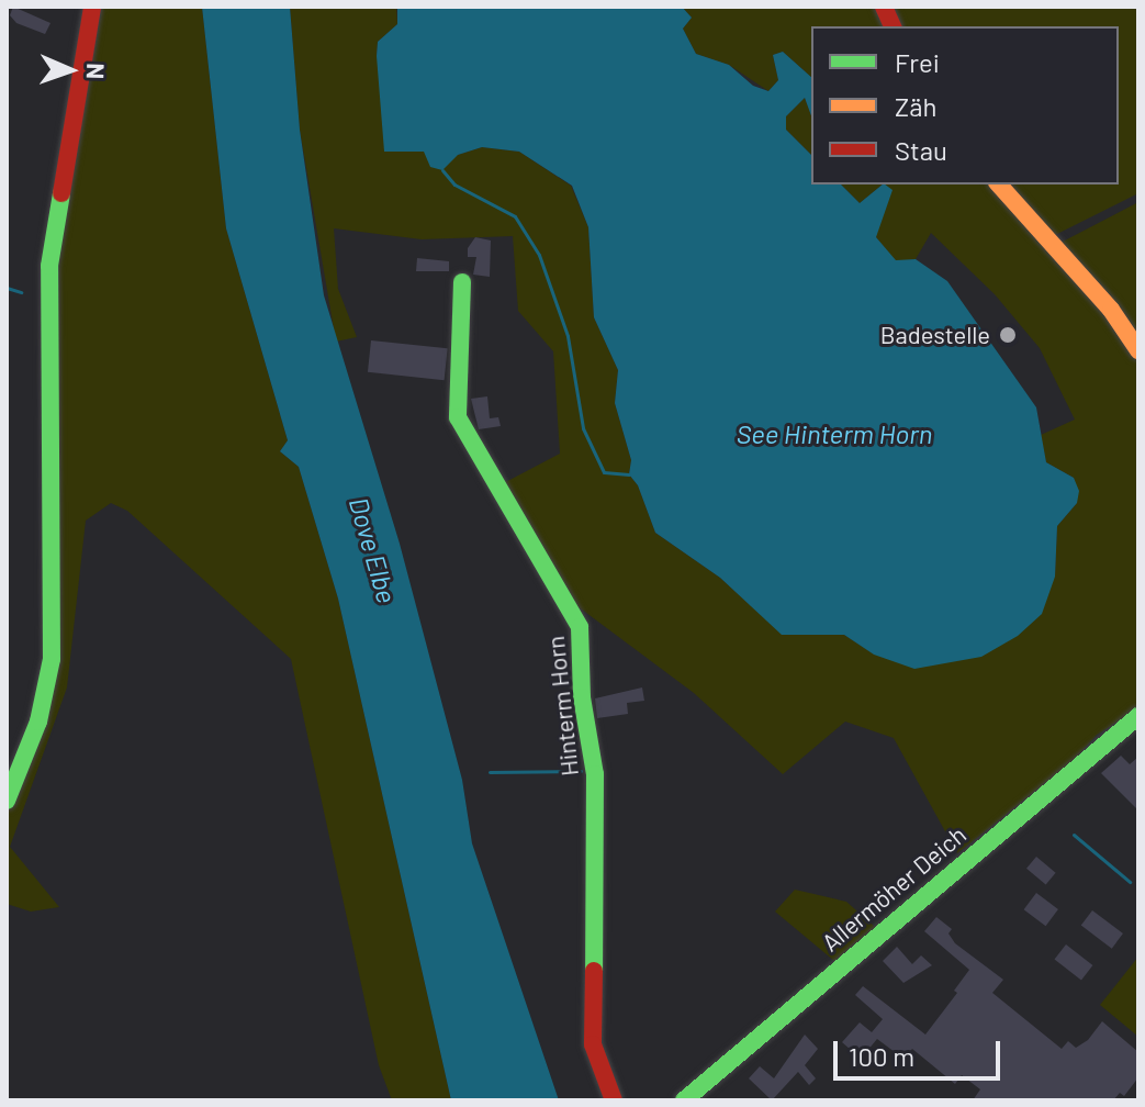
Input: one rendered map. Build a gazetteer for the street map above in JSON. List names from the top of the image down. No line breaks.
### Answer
{"streets":{"street":["Hinterm Horn","Allermöher Deich"]},"water":["See Hinterm Horn","Dove Elbe"],"places":["Badestelle"],"legend":["Frei","Zäh","Stau"],"scale_bar":"100 m","north":"right"}
